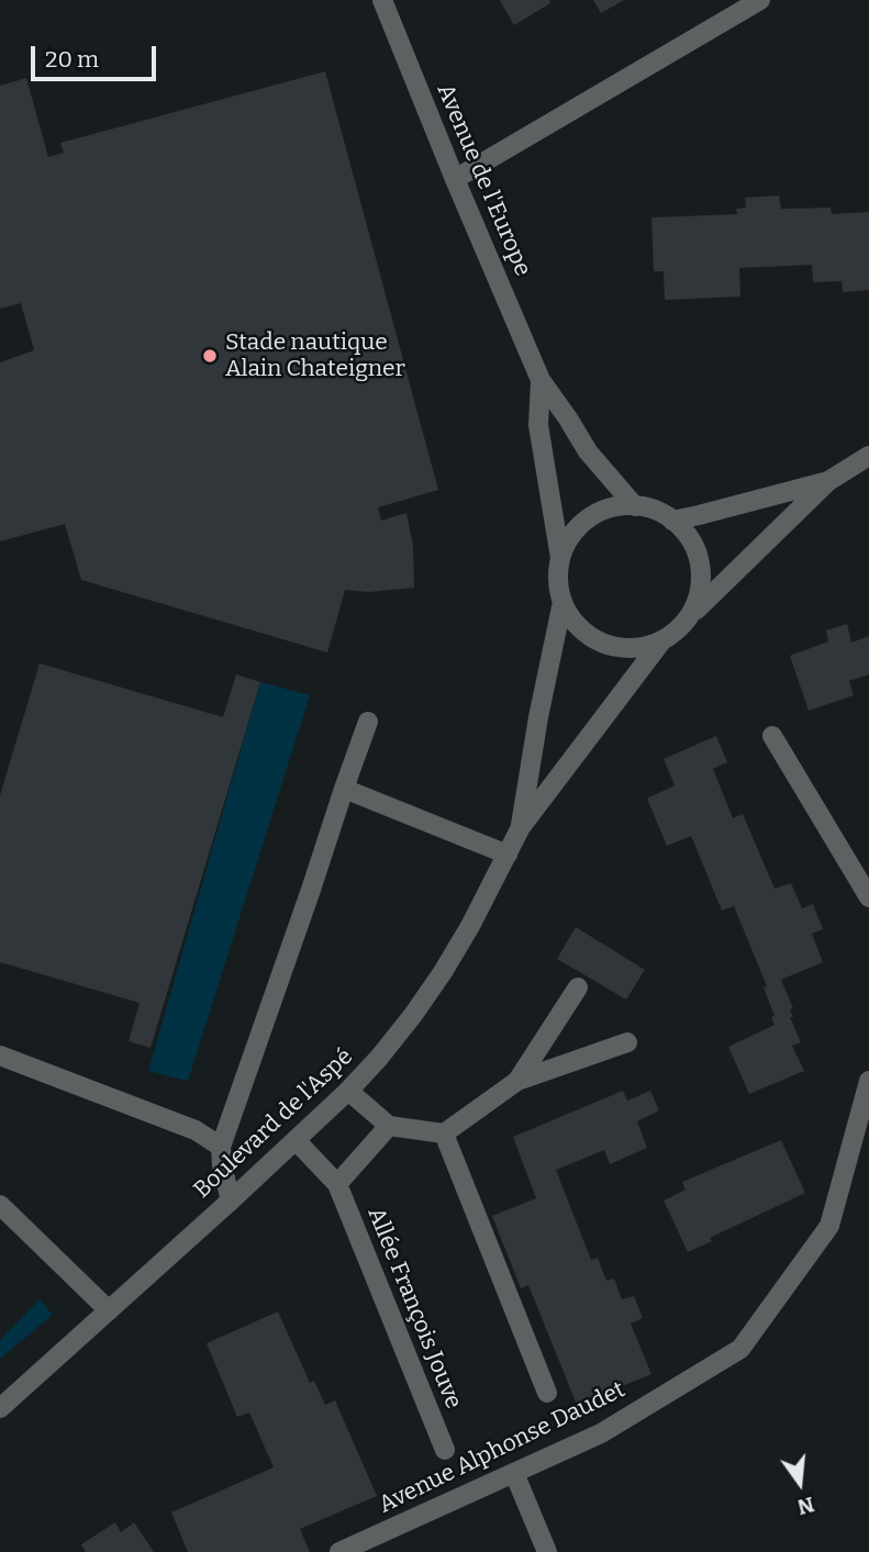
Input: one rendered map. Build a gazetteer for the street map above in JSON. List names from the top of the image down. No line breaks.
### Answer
{"streets":{"street":["Avenue de l'Europe","Boulevard de l'Aspé","Allée François Jouve","Avenue Alphonse Daudet"]},"crossings":[["Avenue de l'Europe","Boulevard de l'Aspé"],["Boulevard de l'Aspé","Allée François Jouve"]],"places":["Stade nautique Alain Chateigner"],"scale_bar":"20 m","north":"bottom"}
